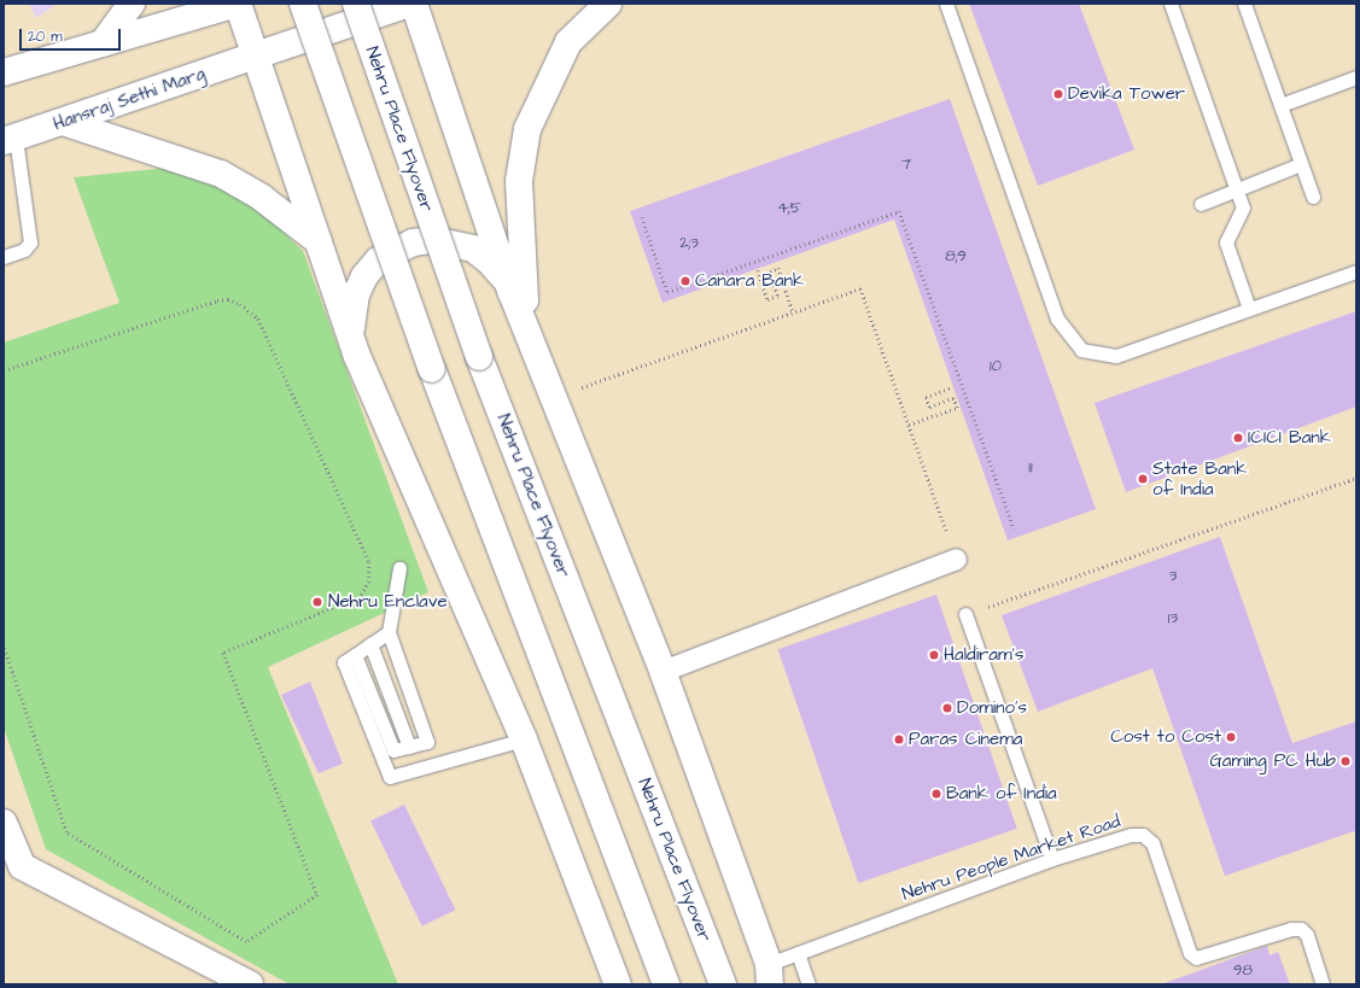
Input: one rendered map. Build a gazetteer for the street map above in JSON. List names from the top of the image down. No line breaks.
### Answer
{"streets":{"main road":["Hansraj Sethi Marg","Nehru Place Flyover"],"lane":["Nehru People Market Road"]},"places":["Devika Tower","Canara Bank","ICICI Bank","State Bank of India","Nehru Enclave","Haldiram's","Domino's","Cost to Cost","Paras Cinema","Gaming PC Hub","Bank of India"],"house_numbers":["7","4;5","2;3","8;9","10","11","3","13","98"],"scale_bar":"20 m"}
